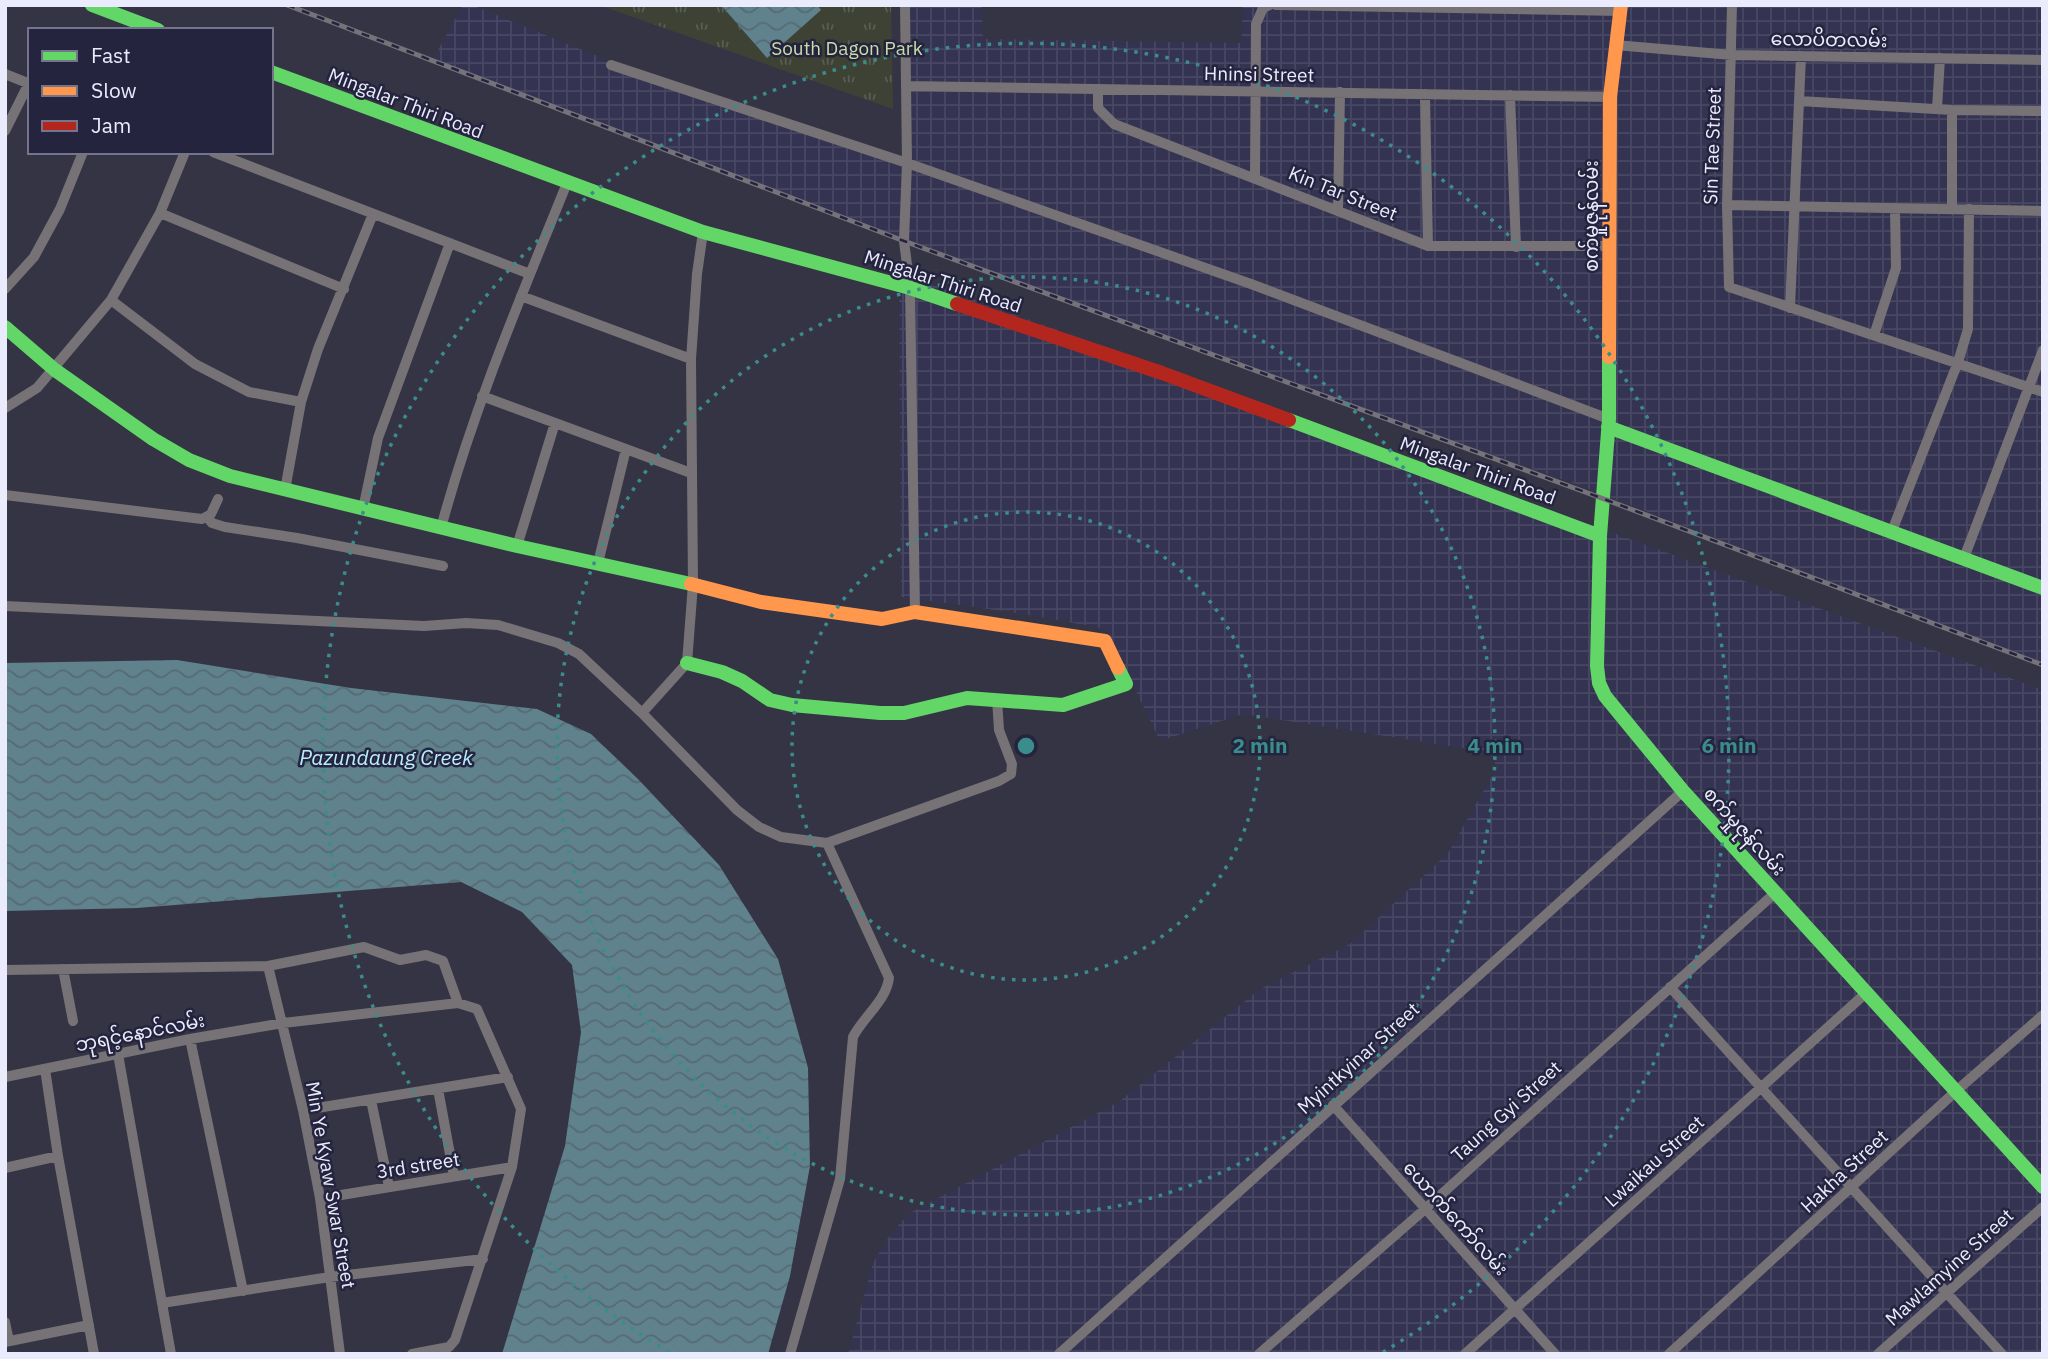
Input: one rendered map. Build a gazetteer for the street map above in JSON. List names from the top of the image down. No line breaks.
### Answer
{"streets":{"street":["လောပိတလမ်း","Hninsi Street","Mingalar Thiri Road","Sin Tae Street","Kin Tar Street","စက်မှုဇုန်လမ်း","ဘုရင့်နောင်လမ်း","Myintkyinar Street","Taung Gyi Street","Lwaikau Street","3rd street","Hakha Street","Min Ye Kyaw Swar Street","ယောက်ကော်လမ်း","Mawlamyine Street"]},"crossings":[["လောပိတလမ်း","Sin Tae Street"],["လောပိတလမ်း","စက်မှုဇုန်လမ်း"],["Hninsi Street","Kin Tar Street"],["Hninsi Street","စက်မှုဇုန်လမ်း"],["Mingalar Thiri Road","စက်မှုဇုန်လမ်း"],["Kin Tar Street","စက်မှုဇုန်လမ်း"],["စက်မှုဇုန်လမ်း","Myintkyinar Street"],["စက်မှုဇုန်လမ်း","Taung Gyi Street"],["စက်မှုဇုန်လမ်း","Lwaikau Street"],["စက်မှုဇုန်လမ်း","Hakha Street"],["ဘုရင့်နောင်လမ်း","Min Ye Kyaw Swar Street"],["Myintkyinar Street","ယောက်ကော်လမ်း"],["Taung Gyi Street","ယောက်ကော်လမ်း"],["Lwaikau Street","ယောက်ကော်လမ်း"]],"water":["Pazundaung Creek"],"parks":["South Dagon Park"],"legend":["Fast","Slow","Jam"],"rings":["2 min","4 min","6 min"]}
